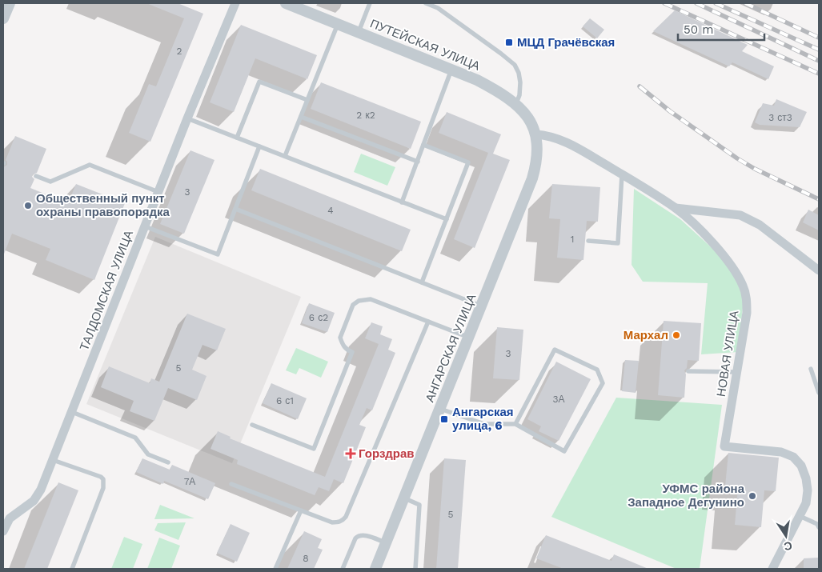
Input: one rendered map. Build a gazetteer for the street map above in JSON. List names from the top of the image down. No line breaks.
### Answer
{"streets":{"street":["ПУТЕЙСКАЯ УЛИЦА","ТАЛДОМСКАЯ УЛИЦА","АНГАРСКАЯ УЛИЦА","НОВАЯ УЛИЦА"]},"crossings":[["ПУТЕЙСКАЯ УЛИЦА","АНГАРСКАЯ УЛИЦА"],["ПУТЕЙСКАЯ УЛИЦА","НОВАЯ УЛИЦА"],["АНГАРСКАЯ УЛИЦА","НОВАЯ УЛИЦА"]],"places":{"transit":["МЦД Грачёвская","Ангарская улица, 6"],"other":["Общественный пункт охраны правопорядка","Мархал","УФМС района Западное Дегунино"],"health":["Горздрав"]},"house_numbers":["2","2 к2","3 ст3","3","4","1","6 с2","3","5","3А","6 с1","7А","5","8"],"scale_bar":"50 m","north":"bottom"}
